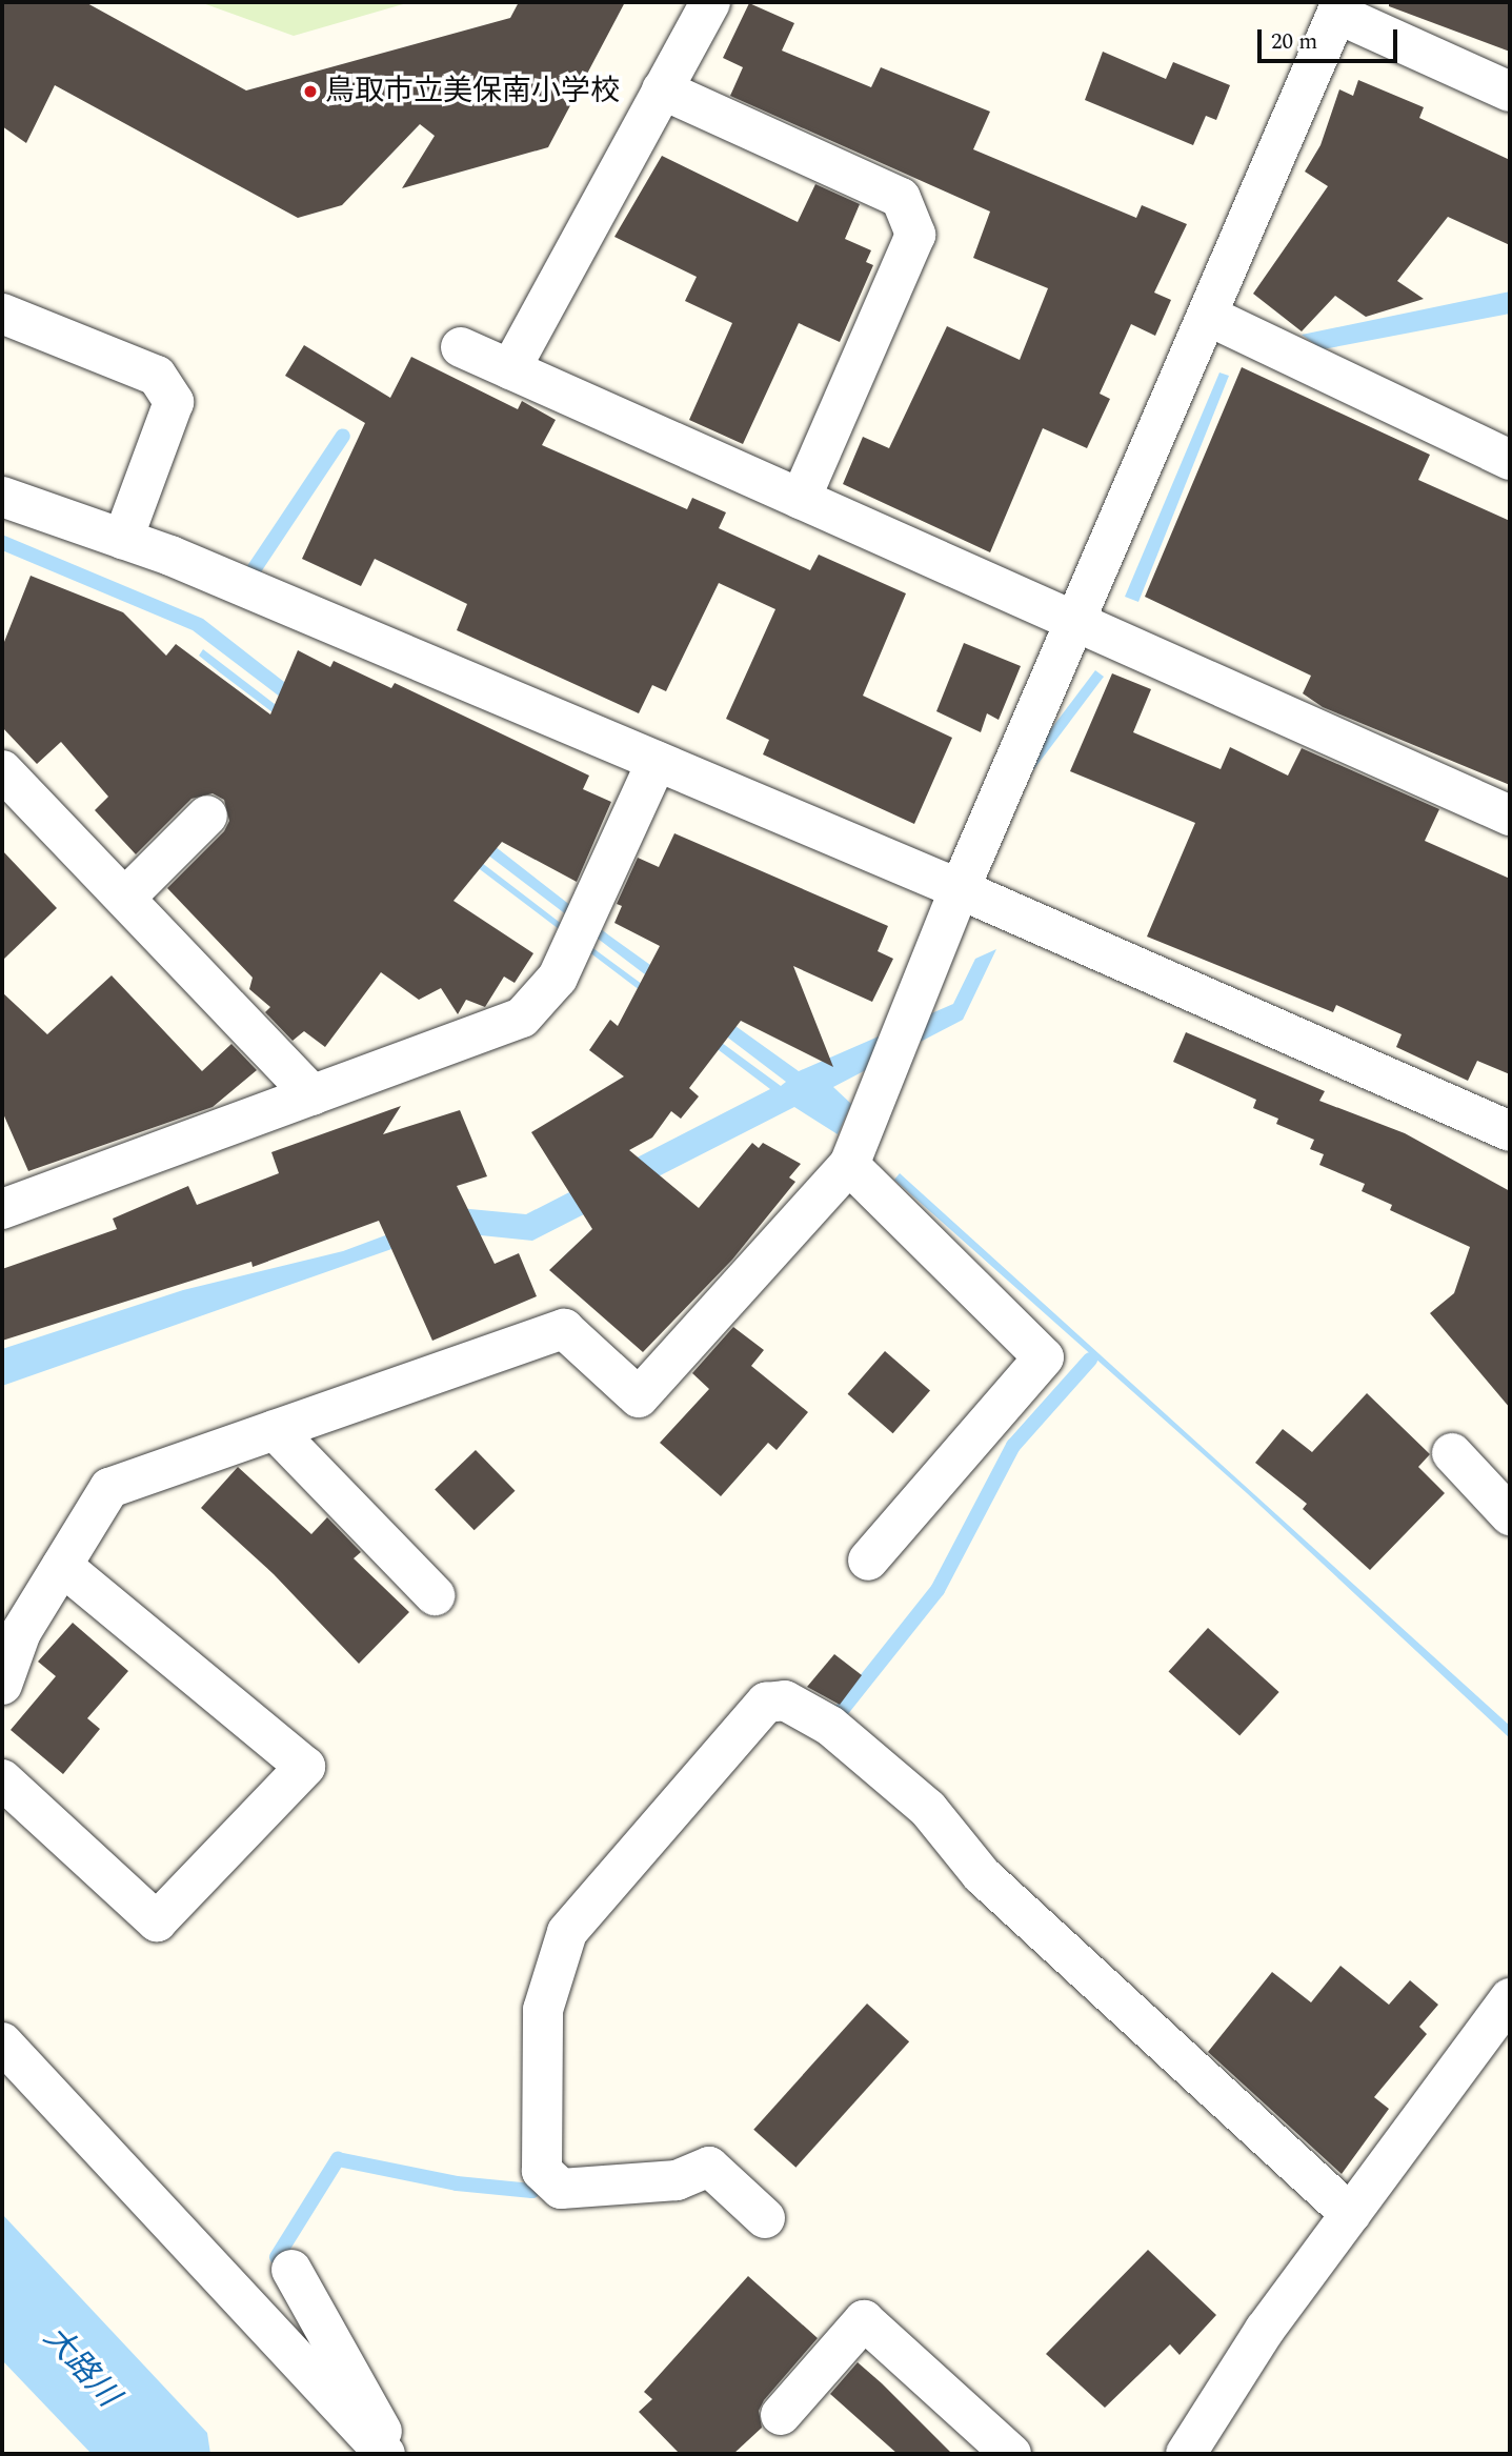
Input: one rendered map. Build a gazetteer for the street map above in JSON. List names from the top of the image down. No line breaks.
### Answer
{"water":["大路川"],"places":["鳥取市立美保南小学校"],"scale_bar":"20 m"}
